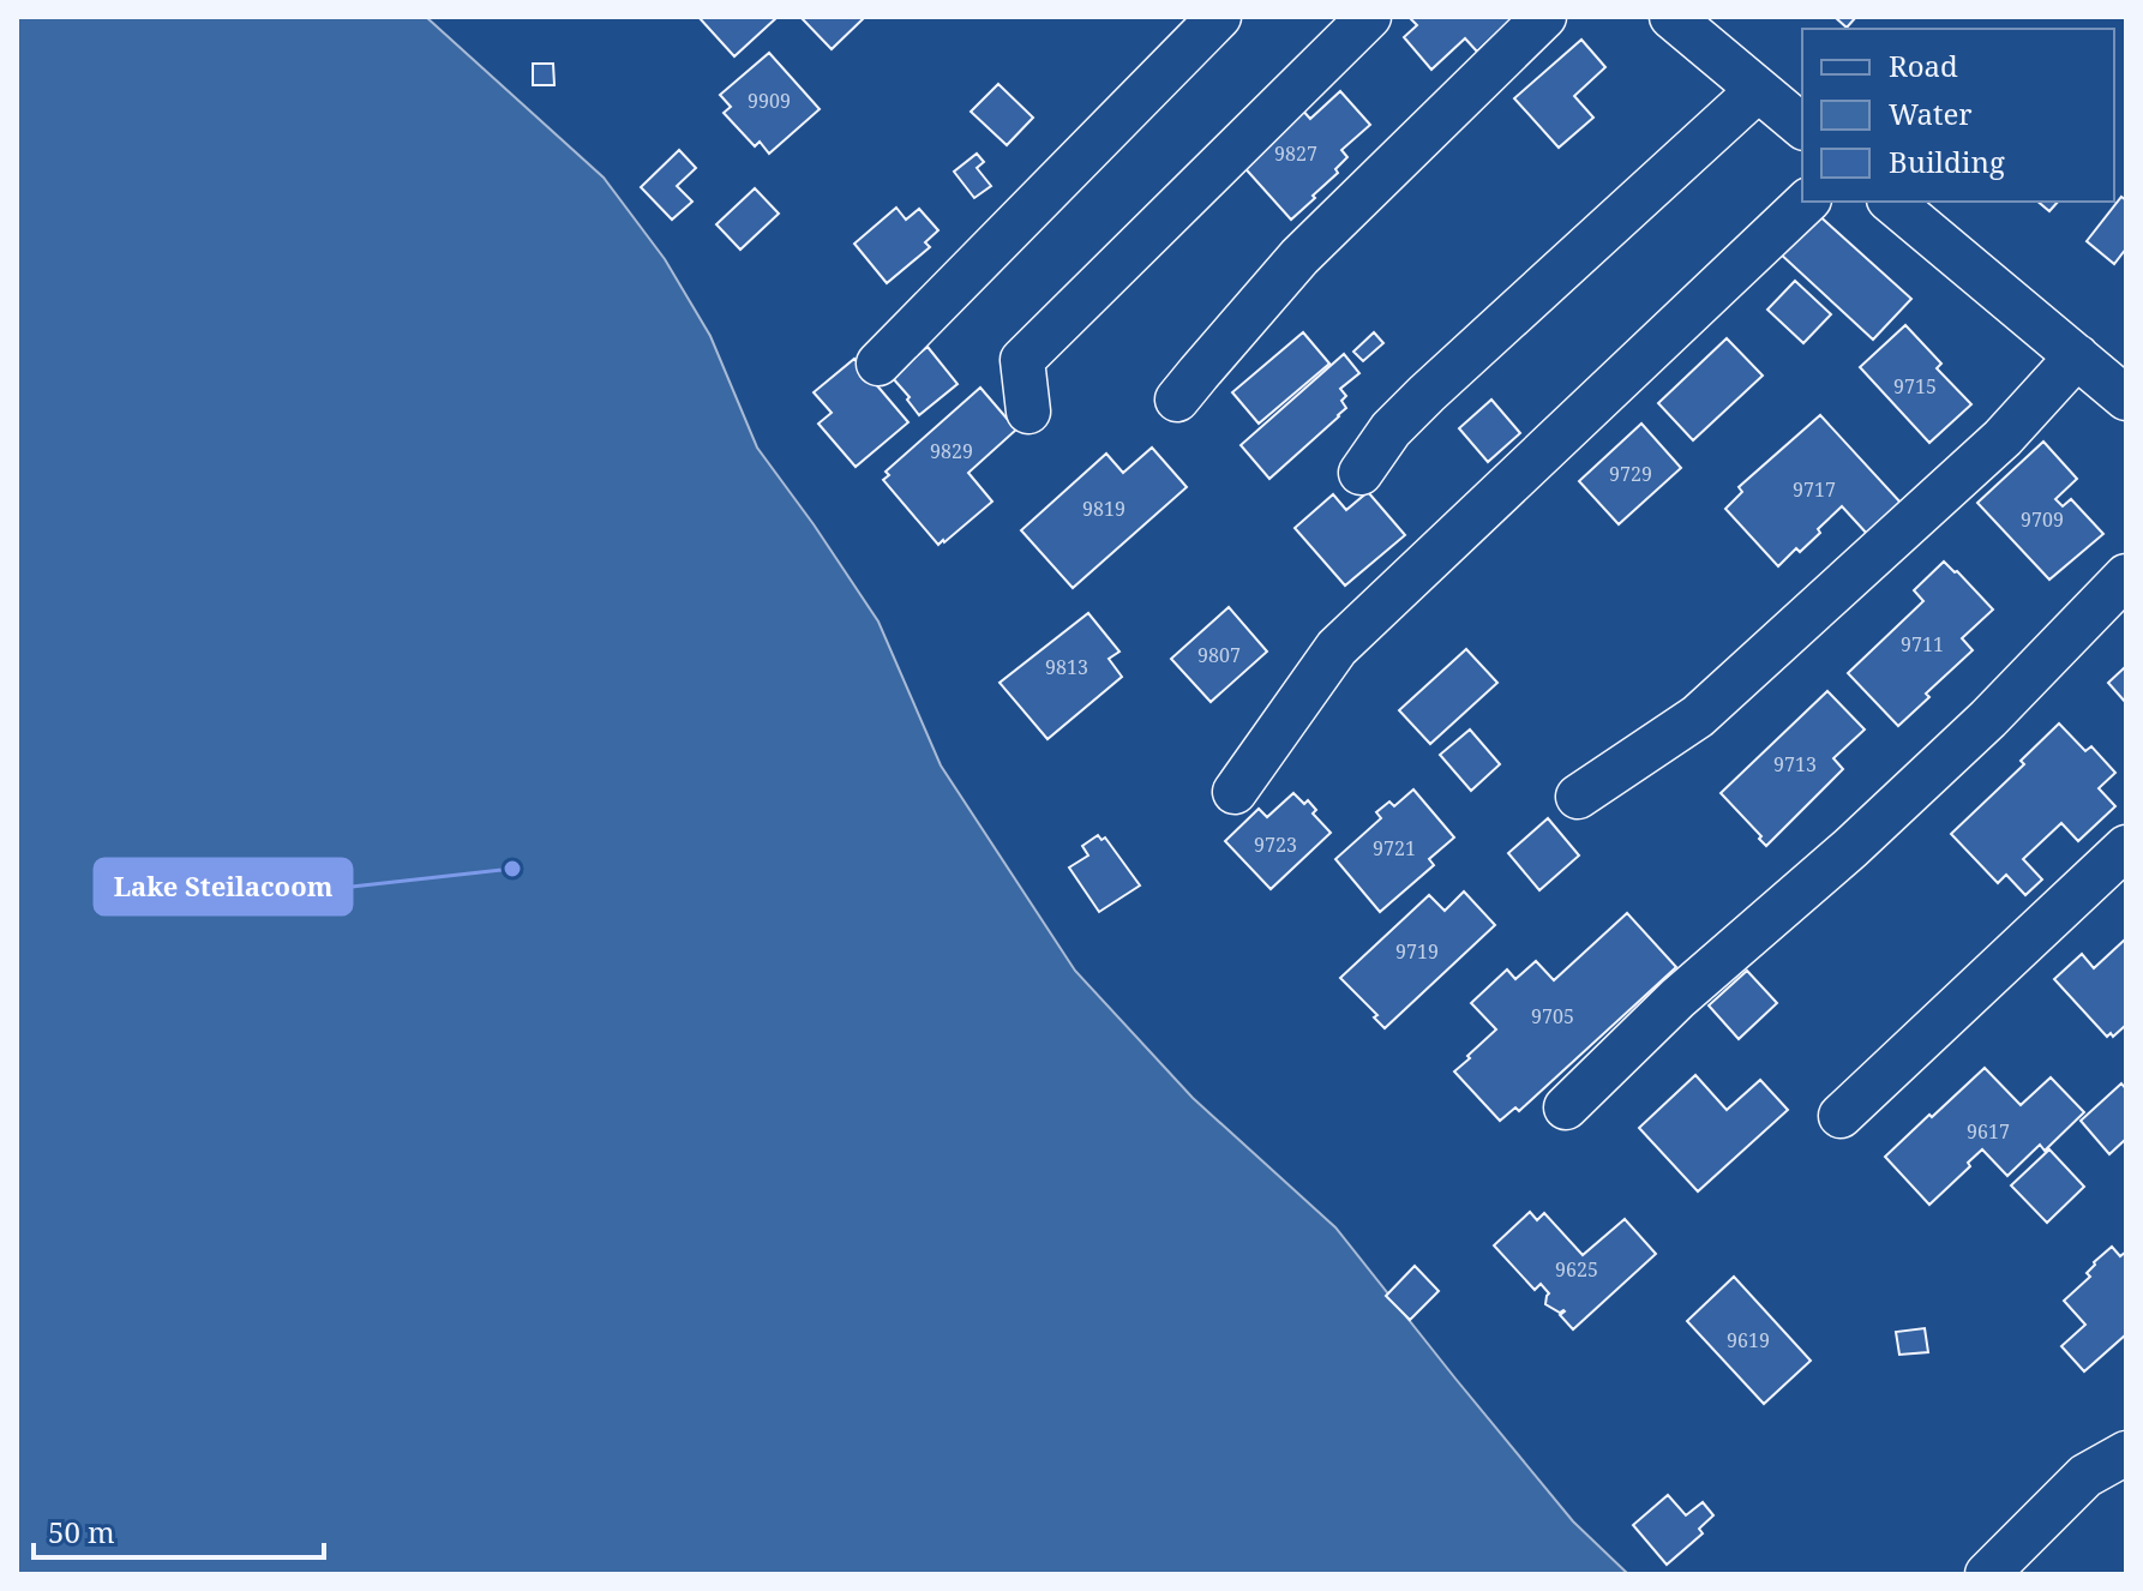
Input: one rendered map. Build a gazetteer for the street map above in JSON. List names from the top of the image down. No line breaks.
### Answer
{"places":["Lake Steilacoom"],"house_numbers":["9909","9827","9715","9829","9729","9717","9819","9709","9711","9807","9813","9713","9723","9721","9719","9705","9617","9625","9619"],"legend":["Road","Water","Building"],"scale_bar":"50 m"}
